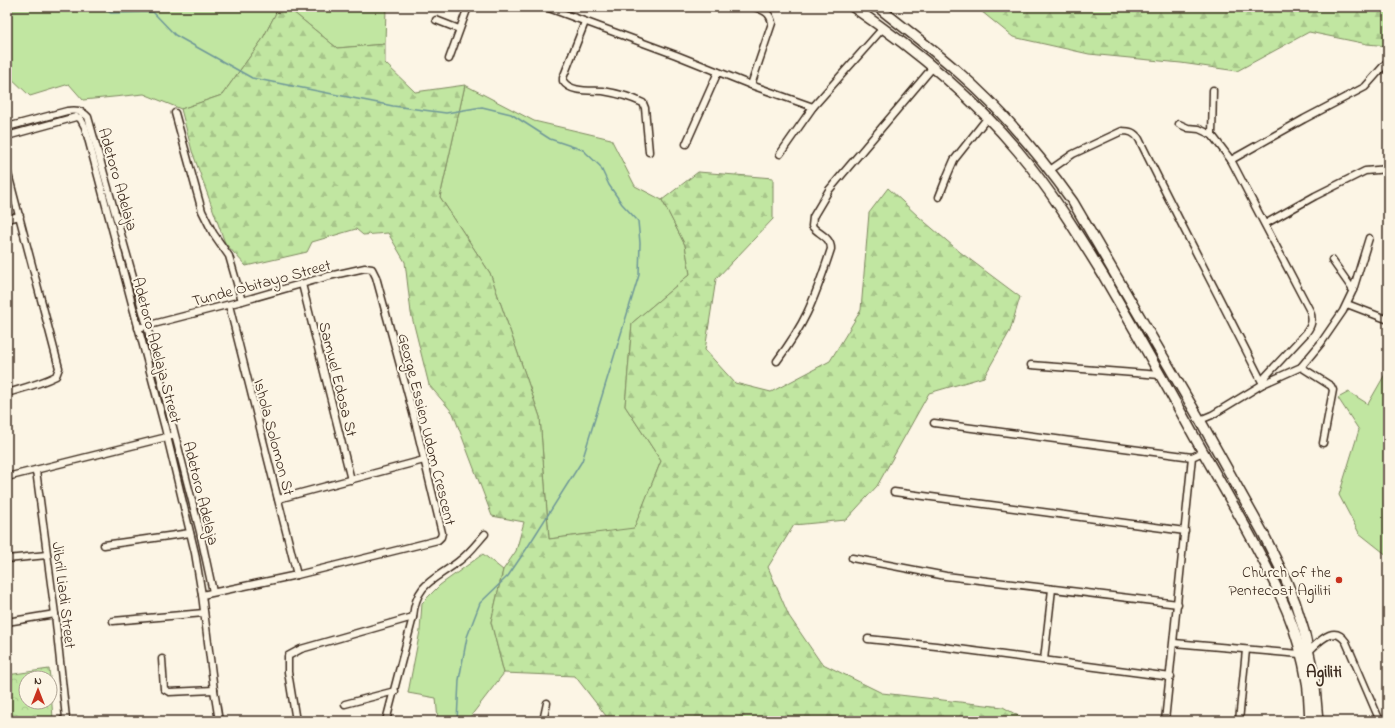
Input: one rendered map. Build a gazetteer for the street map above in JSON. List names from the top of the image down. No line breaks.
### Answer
{"streets":{"street":["Adetoro Adelaja","Tunde Obitayo Street","Adetoro Adelaja Street","Samuel Edosa St","George Essien Udom Crescent","Ishola Solomon St","Jibril Liadi Street"]},"crossings":[["Adetoro Adelaja","Tunde Obitayo Street"],["Adetoro Adelaja","George Essien Udom Crescent"],["Tunde Obitayo Street","Adetoro Adelaja Street"],["Tunde Obitayo Street","Samuel Edosa St"],["Tunde Obitayo Street","George Essien Udom Crescent"],["Tunde Obitayo Street","Ishola Solomon St"],["Adetoro Adelaja Street","George Essien Udom Crescent"],["George Essien Udom Crescent","Ishola Solomon St"]],"districts":["Agiliti"],"places":["Church of the Pentecost Agiliti"],"north":"top"}
